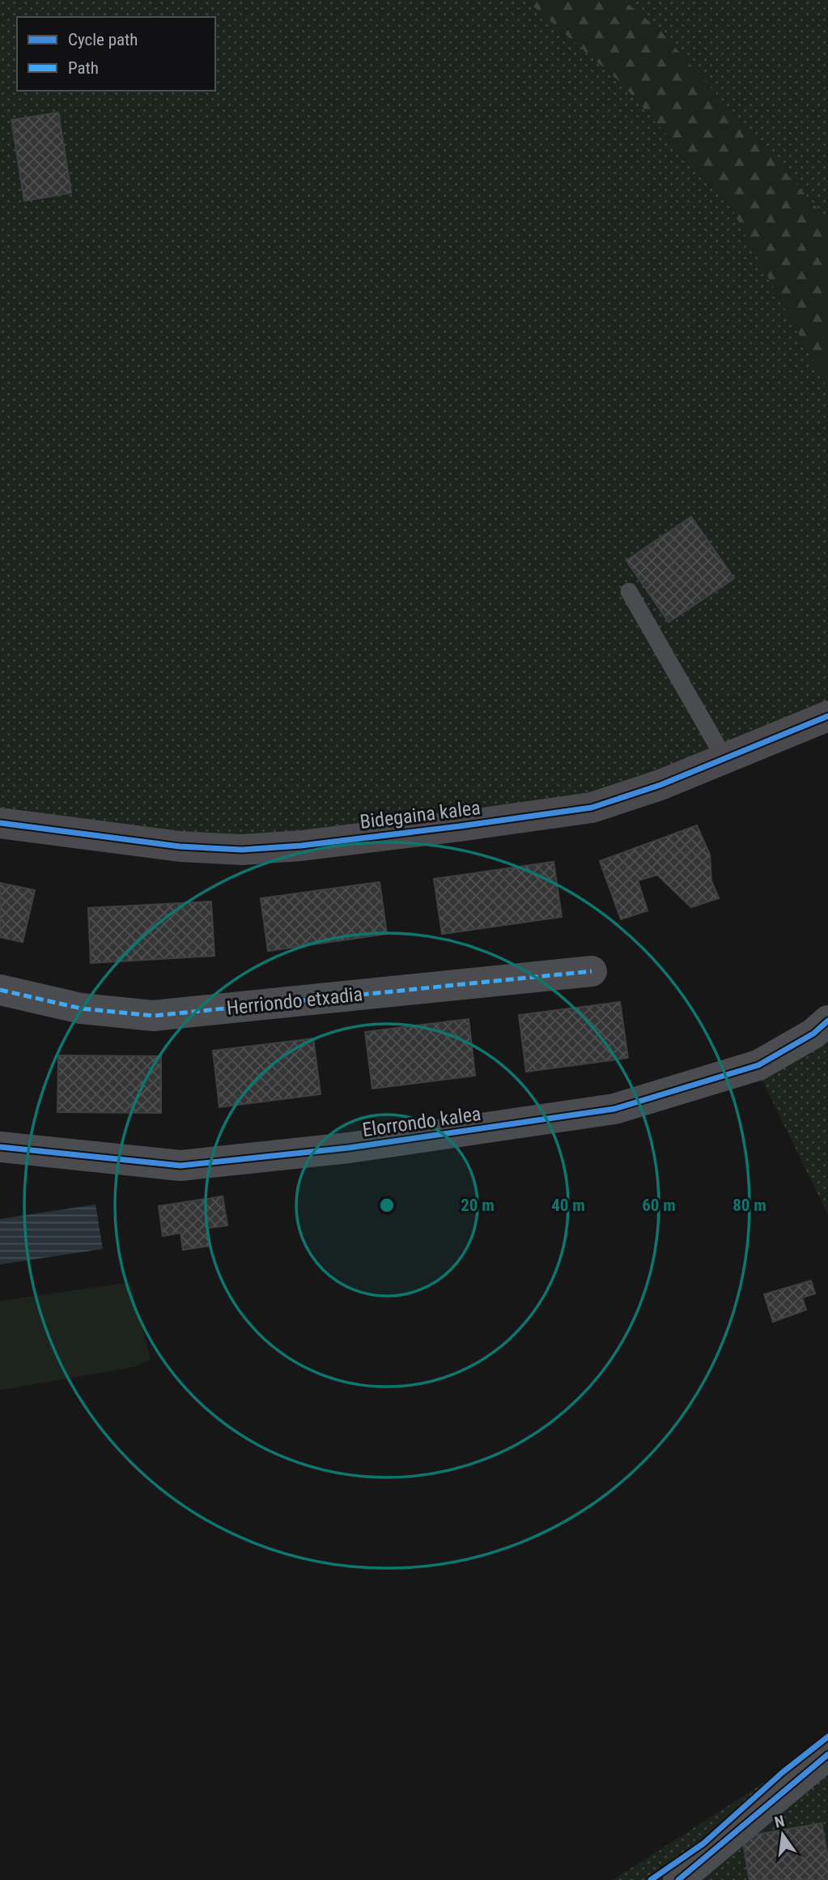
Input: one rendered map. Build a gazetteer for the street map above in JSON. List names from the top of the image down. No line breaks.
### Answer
{"streets":{"street":["Bidegaina kalea","Herriondo etxadia","Elorrondo kalea"]},"legend":["Cycle path","Path"],"north":"top","rings":["20 m","40 m","60 m","80 m"]}
